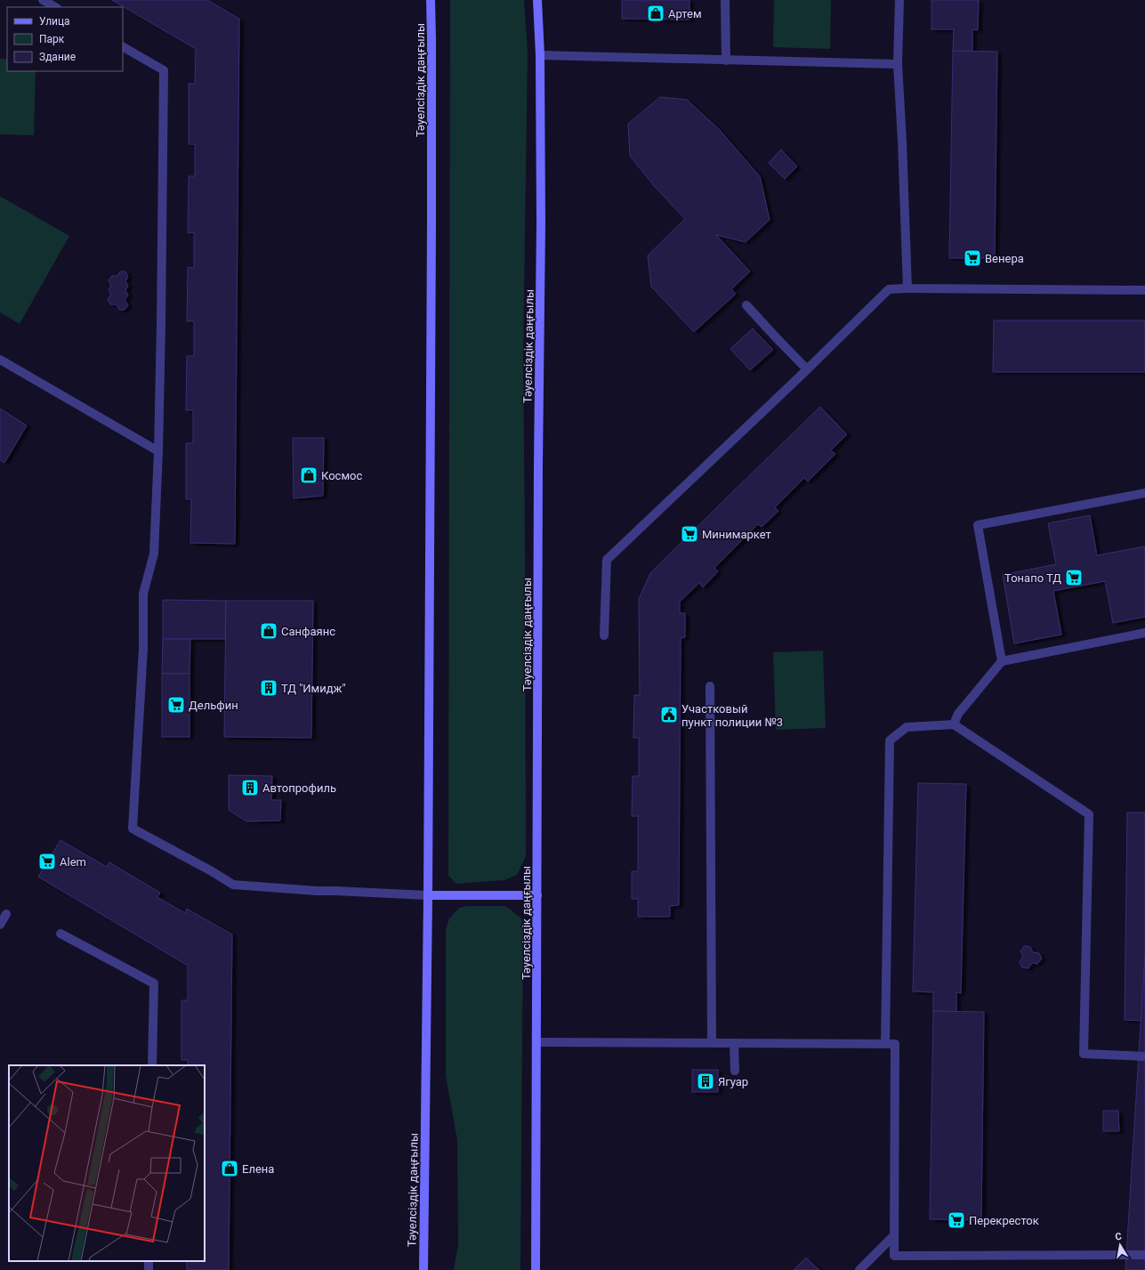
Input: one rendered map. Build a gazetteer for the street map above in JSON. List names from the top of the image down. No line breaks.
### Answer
{"streets":{"street":["Тәуелсіздік даңғылы"]},"places":{"shop":["Артем","Космос","Санфаянс","Елена"],"supermarket":["Венера","Минимаркет","Тонапо ТД","Дельфин","Alem","Перекресток"],"building":["ТД \"Имидж\"","Автопрофиль","Ягуар"],"public building":["Участковый пункт полиции №3"]},"legend":["Улица","Парк","Здание"],"north":"top"}
